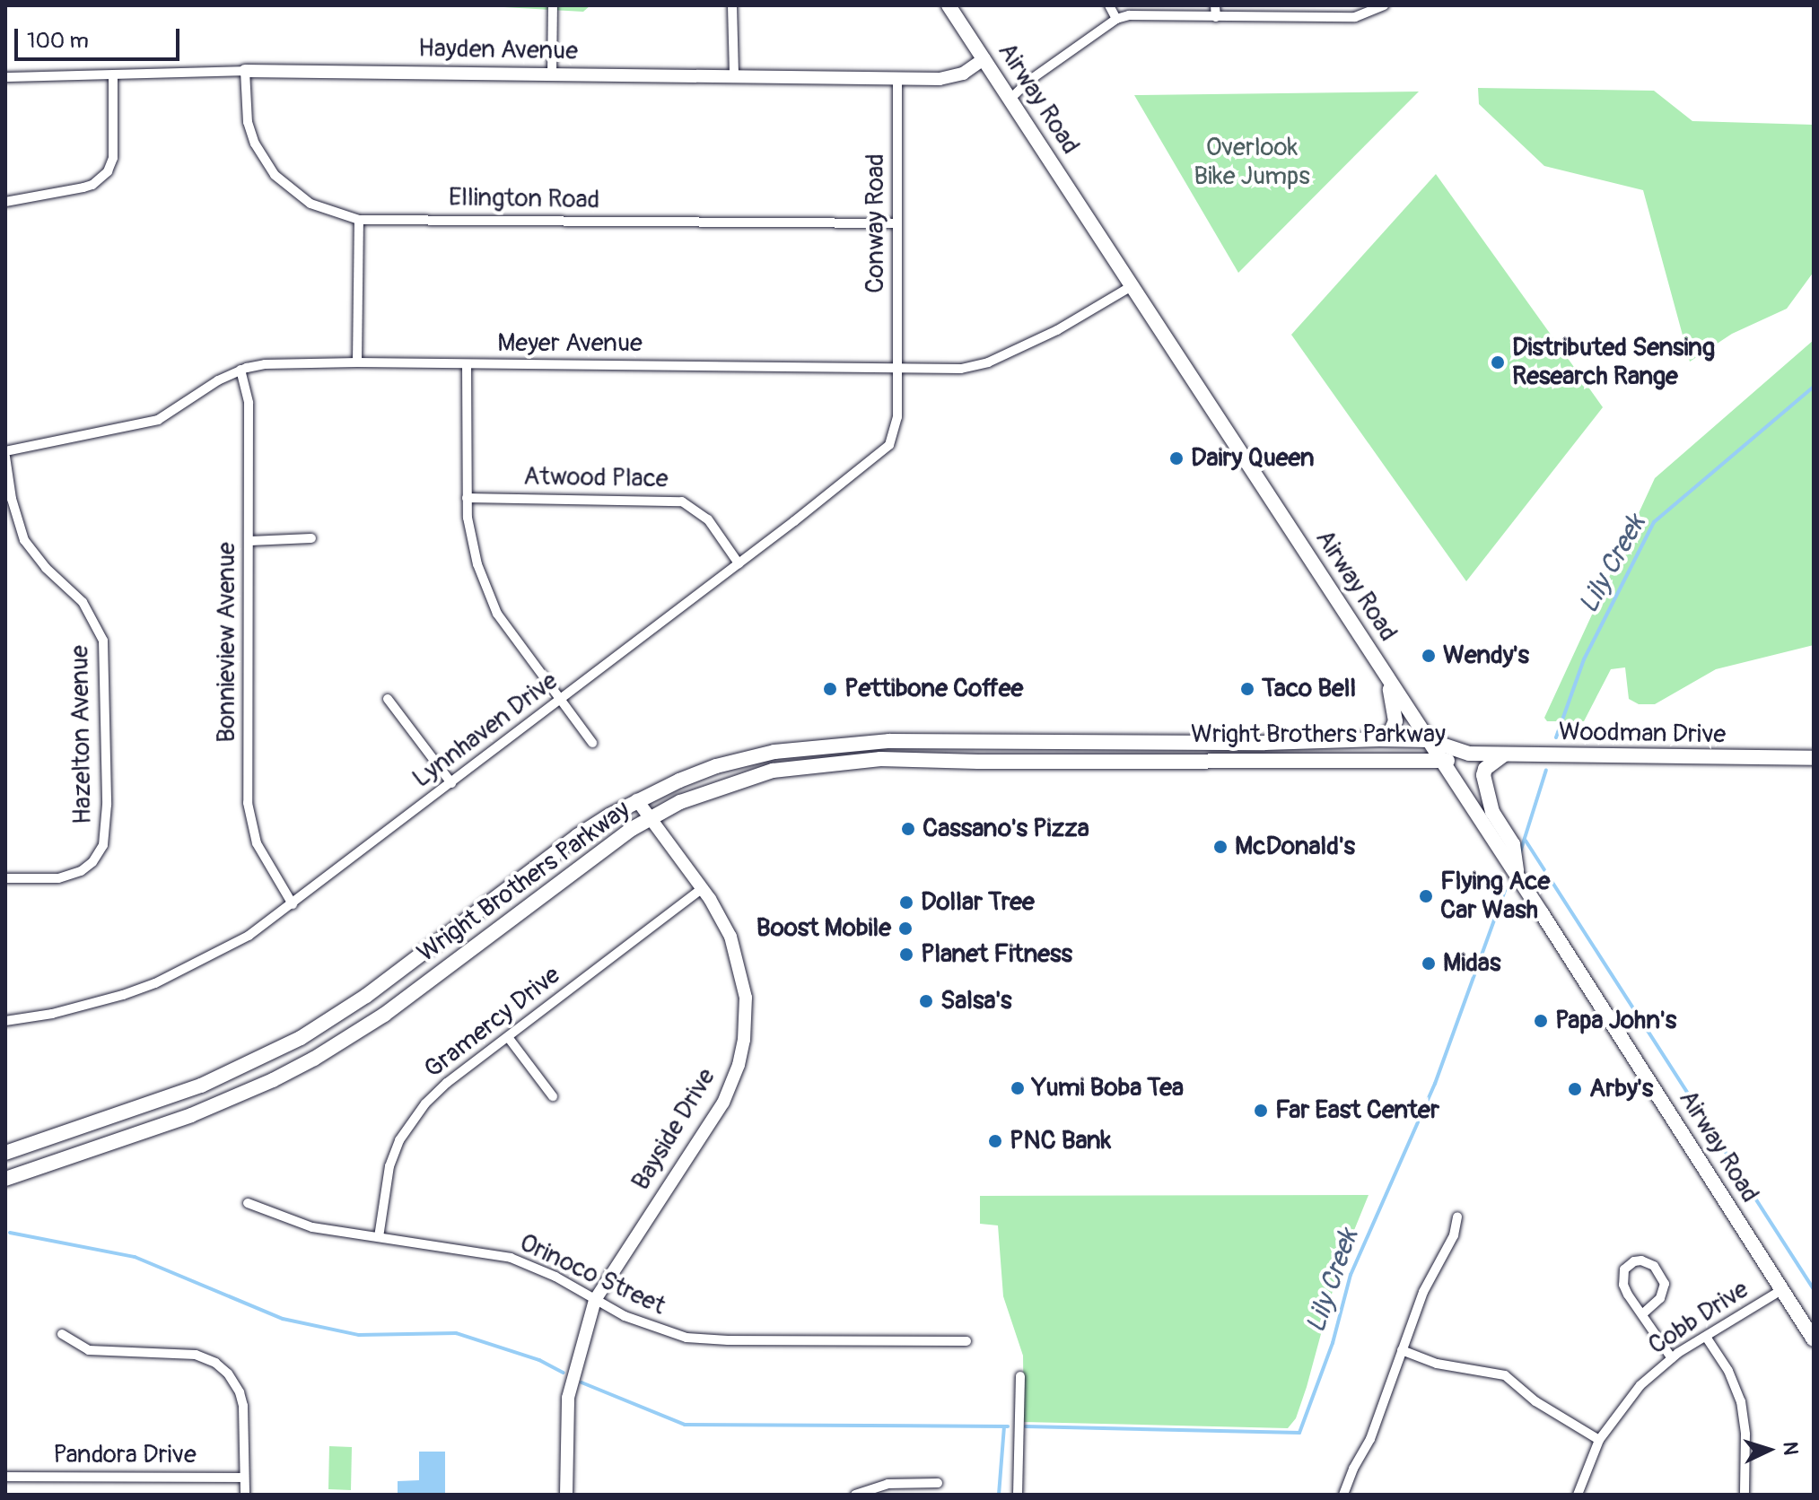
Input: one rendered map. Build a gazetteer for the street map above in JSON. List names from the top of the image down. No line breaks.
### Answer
{"streets":{"main road":["Airway Road","Woodman Drive","Wright Brothers Parkway"],"street":["Hayden Avenue","Ellington Road","Conway Road","Meyer Avenue","Atwood Place","Bonnieview Avenue","Lynnhaven Drive","Hazelton Avenue","Gramercy Drive","Bayside Drive","Orinoco Street","Cobb Drive","Pandora Drive"]},"crossings":[["Hayden Avenue","Airway Road"],["Hayden Avenue","Ellington Road"],["Hayden Avenue","Conway Road"],["Airway Road","Meyer Avenue"],["Airway Road","Wright Brothers Parkway"],["Airway Road","Cobb Drive"],["Ellington Road","Conway Road"],["Conway Road","Meyer Avenue"],["Conway Road","Lynnhaven Drive"],["Meyer Avenue","Bonnieview Avenue"],["Meyer Avenue","Lynnhaven Drive"],["Atwood Place","Lynnhaven Drive"],["Bonnieview Avenue","Lynnhaven Drive"],["Woodman Drive","Wright Brothers Parkway"],["Wright Brothers Parkway","Bayside Drive"],["Gramercy Drive","Bayside Drive"],["Gramercy Drive","Orinoco Street"],["Bayside Drive","Orinoco Street"]],"water":["Lily Creek"],"parks":["Overlook Bike Jumps"],"places":["Distributed Sensing Research Range","Dairy Queen","Wendy's","Pettibone Coffee","Taco Bell","Cassano's Pizza","McDonald's","Flying Ace Car Wash","Dollar Tree","Boost Mobile","Planet Fitness","Midas","Salsa's","Papa John's","Yumi Boba Tea","Arby's","Far East Center","PNC Bank"],"scale_bar":"100 m","north":"right"}
